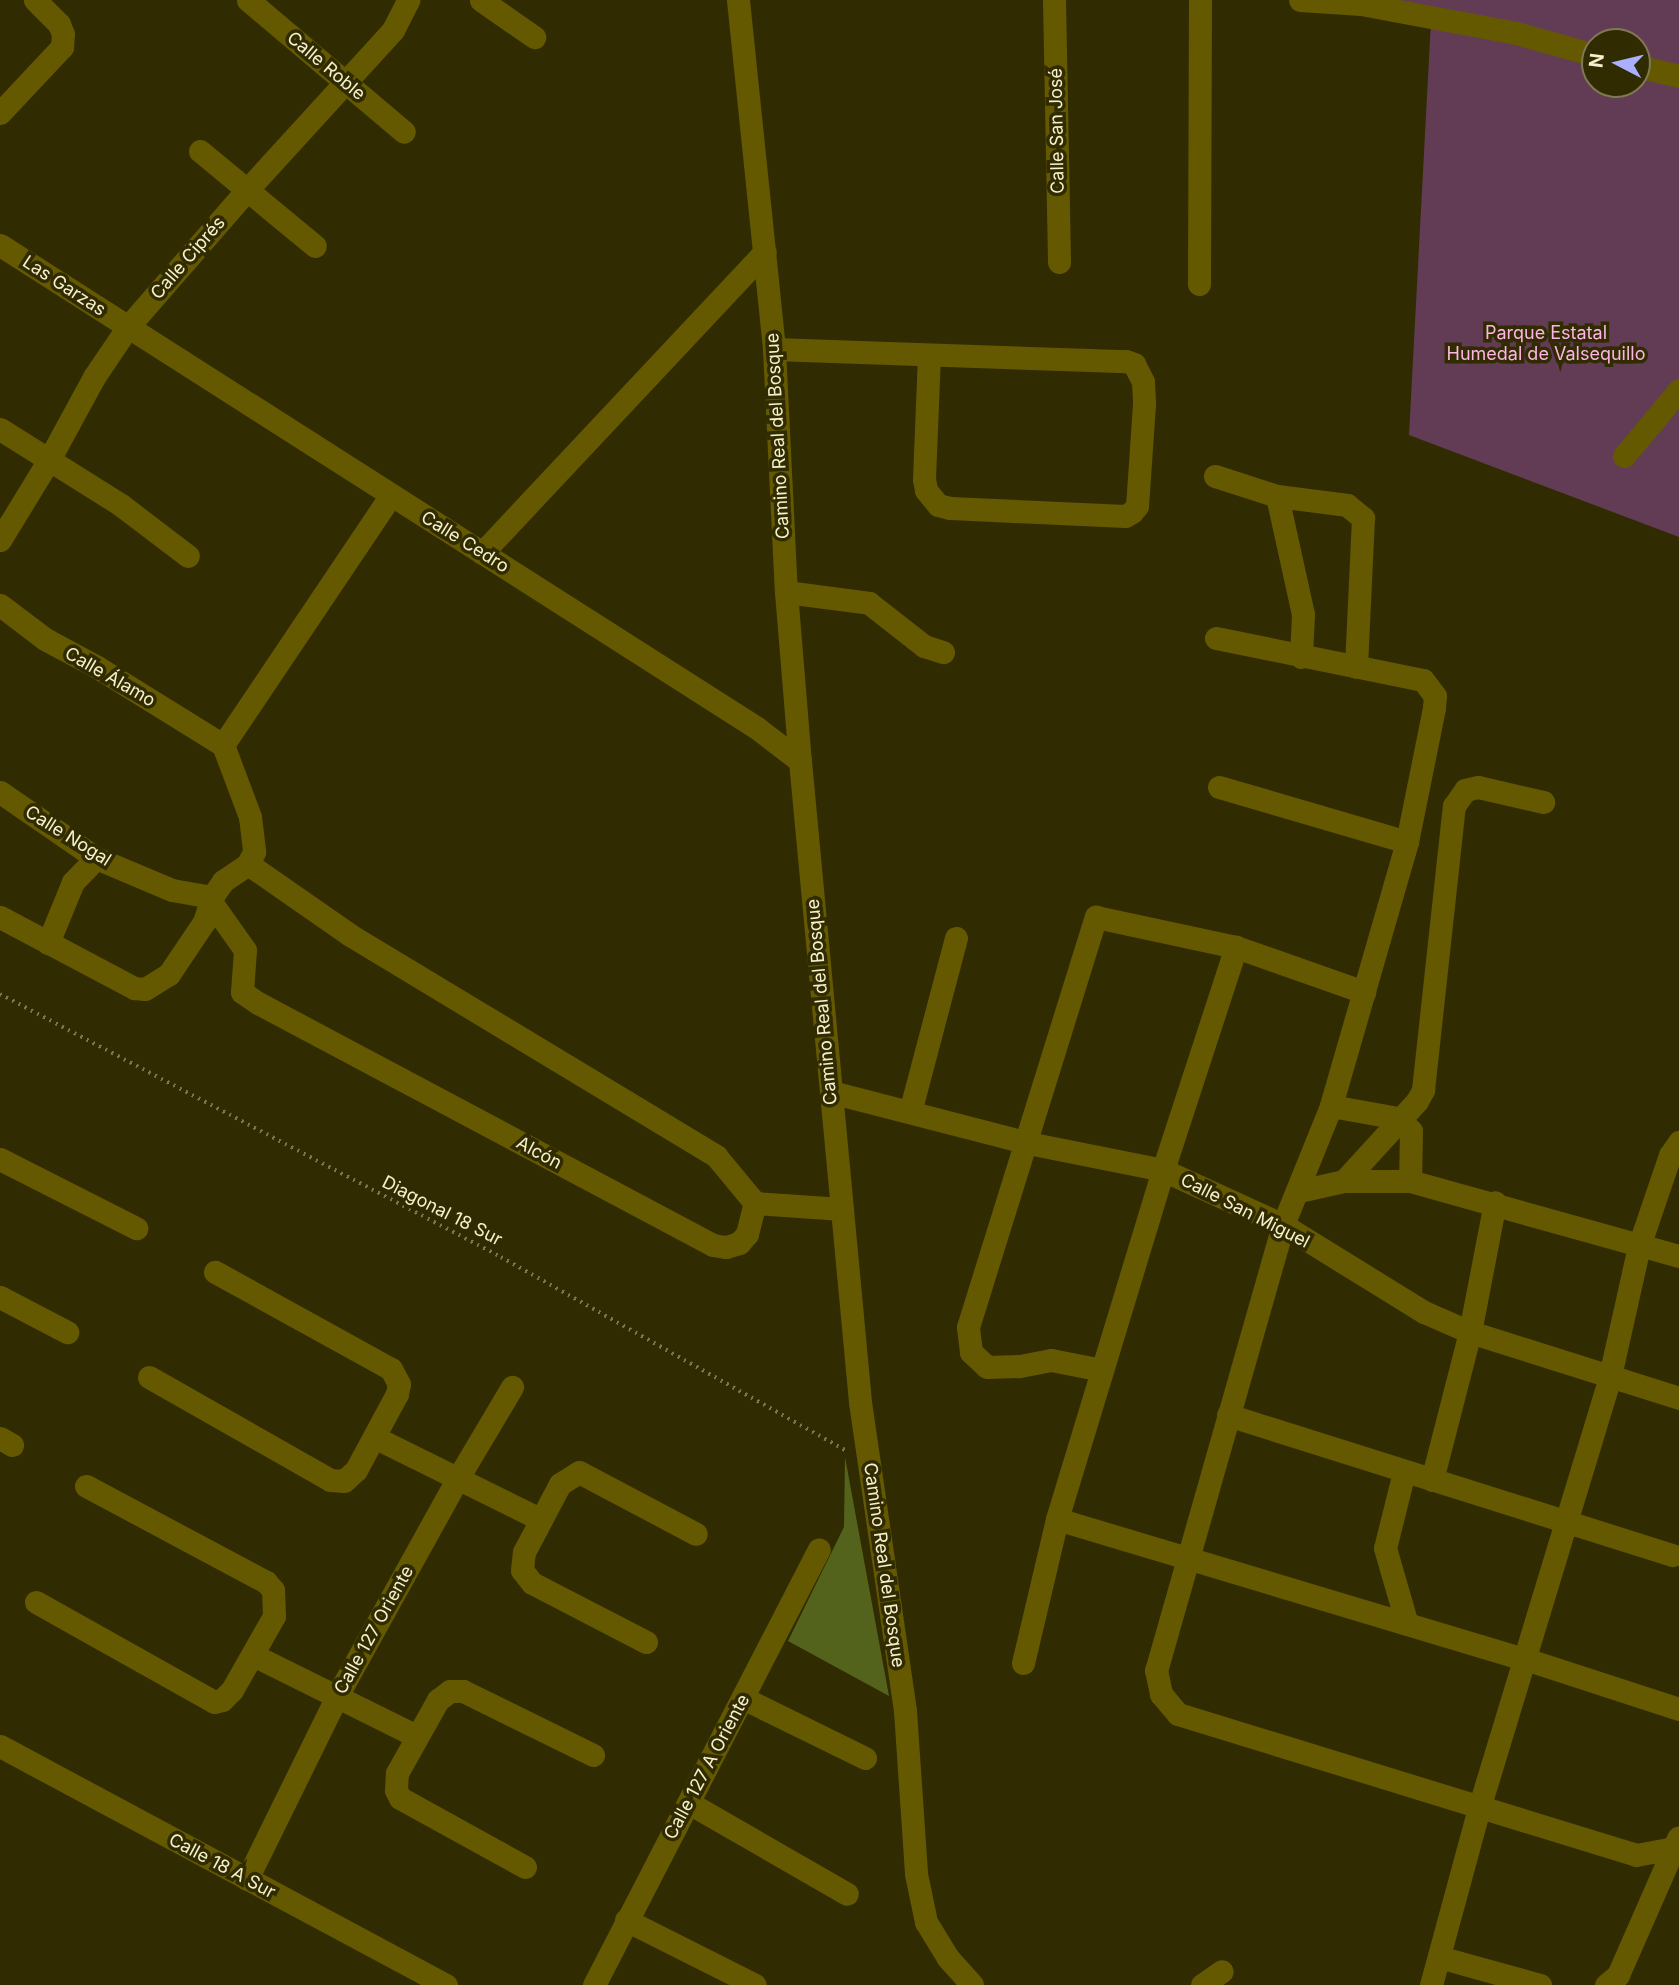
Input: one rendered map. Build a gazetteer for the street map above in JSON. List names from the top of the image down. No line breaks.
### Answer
{"streets":{"street":["Calle Roble","Calle San José","Calle Ciprés","Las Garzas","Camino Real del Bosque","Calle Cedro","Calle Álamo","Calle Nogal","Alcón","Calle San Miguel","Calle 127 Oriente","Calle 127 A Oriente","Calle 18 A Sur"],"path":["Diagonal 18 Sur"]},"crossings":[["Calle Roble","Calle Ciprés"],["Calle Ciprés","Las Garzas"],["Calle Ciprés","Calle Cedro"],["Las Garzas","Calle Cedro"],["Camino Real del Bosque","Calle Cedro"],["Camino Real del Bosque","Diagonal 18 Sur"],["Camino Real del Bosque","Calle San Miguel"],["Calle Nogal","Alcón"],["Calle 127 Oriente","Calle 18 A Sur"]],"parks":["Parque Estatal Humedal de Valsequillo"],"north":"left"}
